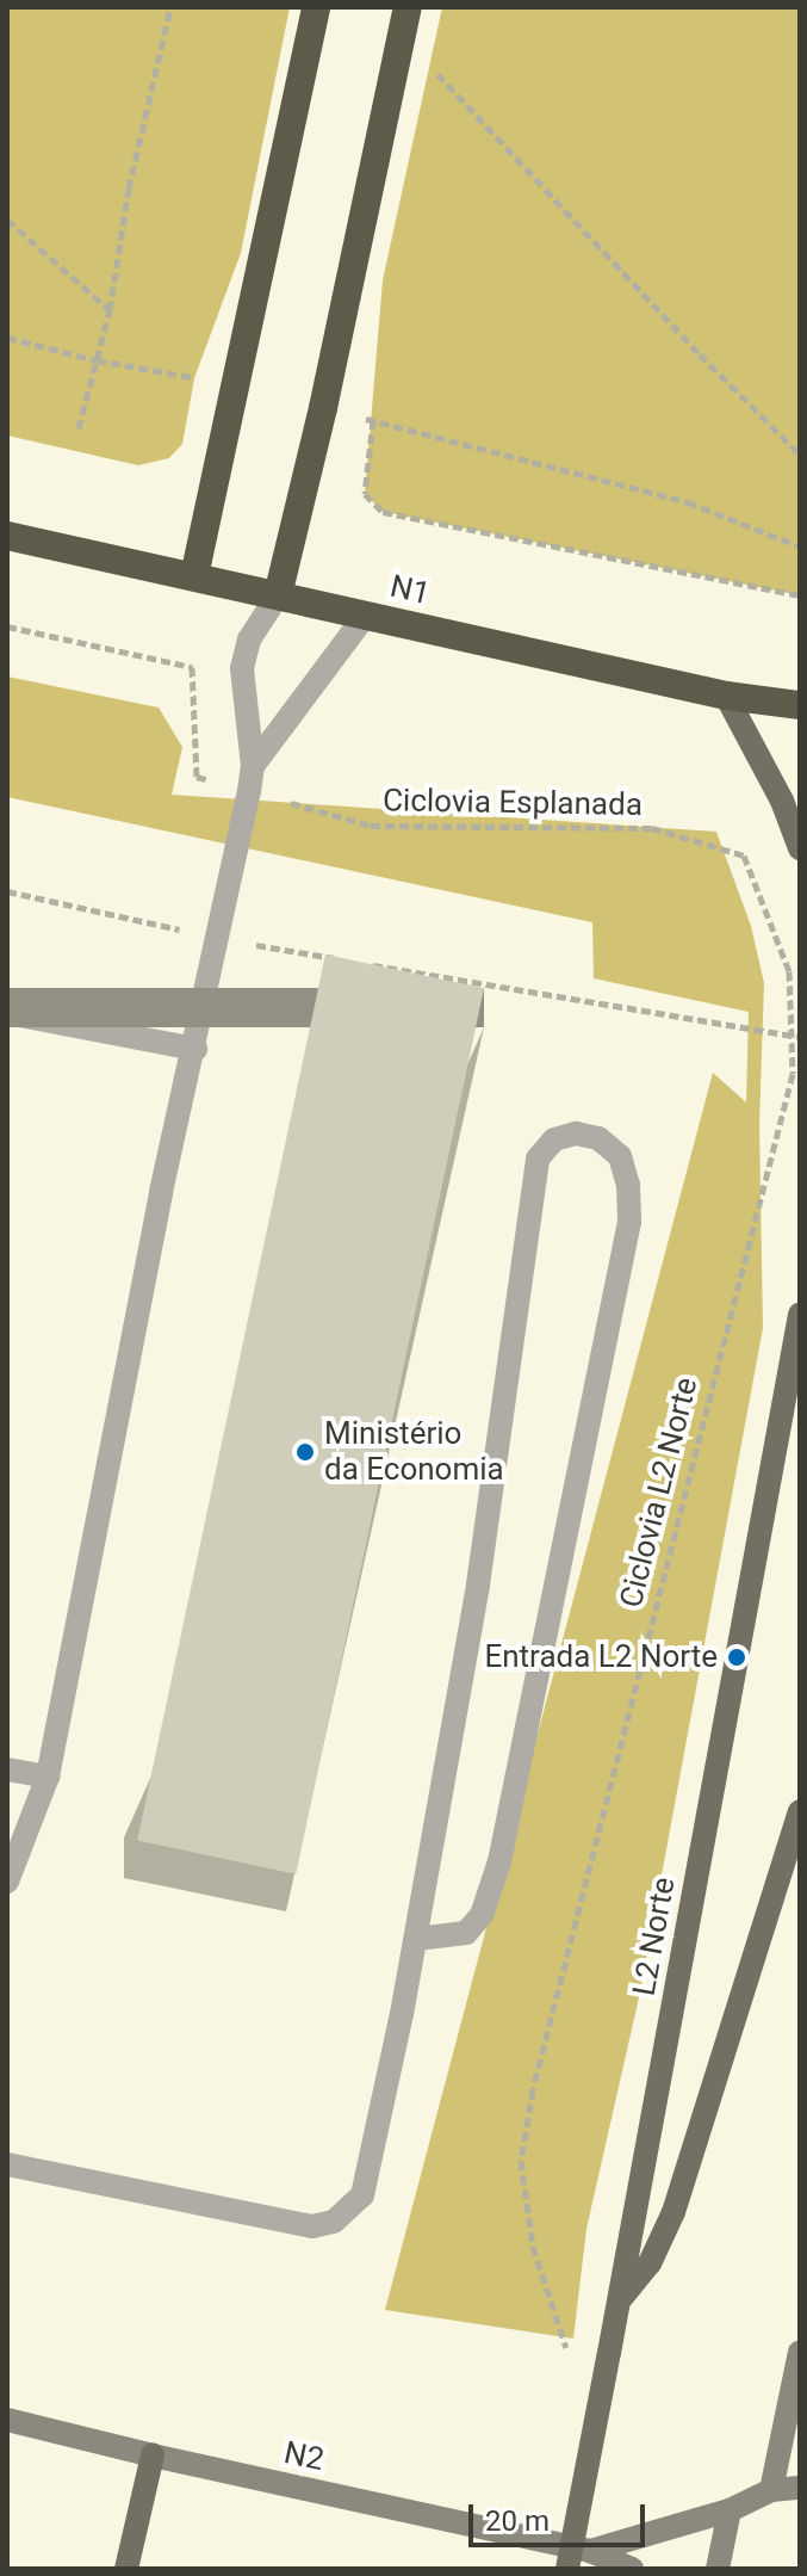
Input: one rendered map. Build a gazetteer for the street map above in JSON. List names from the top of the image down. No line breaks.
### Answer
{"streets":{"highway":["N1"],"main road":["L2 Norte","N2"],"path":["Ciclovia Esplanada","Ciclovia L2 Norte"]},"crossings":[["Ciclovia Esplanada","Ciclovia L2 Norte"]],"places":["Ministério da Economia","Entrada L2 Norte"],"scale_bar":"20 m"}
